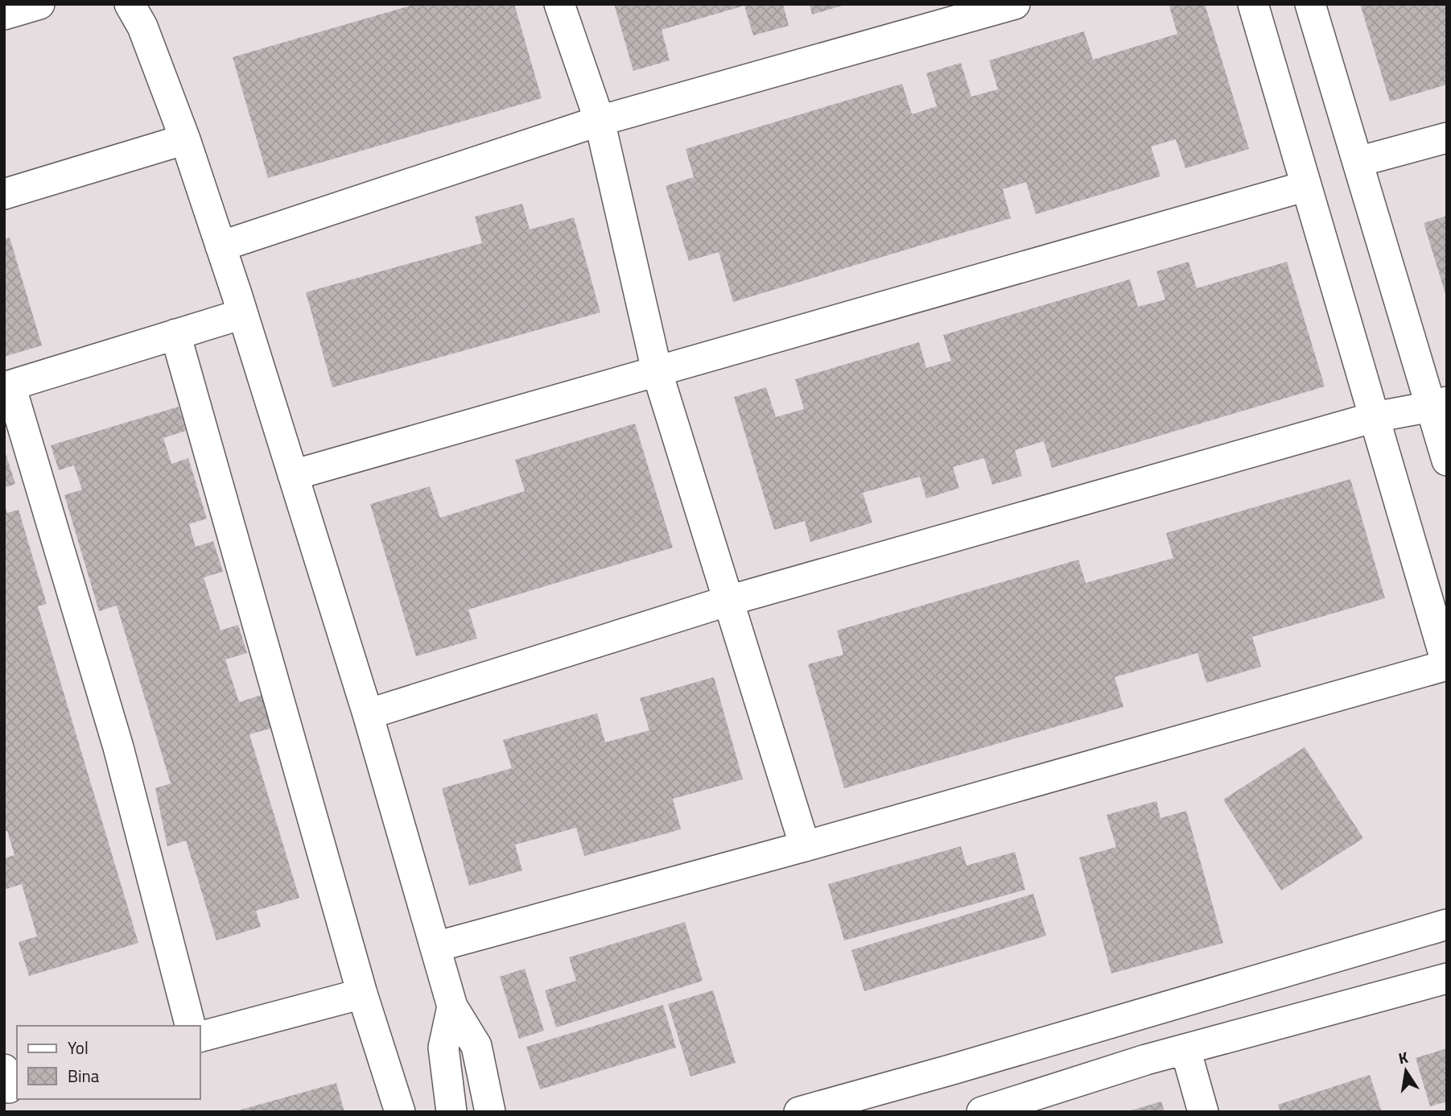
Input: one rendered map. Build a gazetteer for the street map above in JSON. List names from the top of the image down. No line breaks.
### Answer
{"legend":["Yol","Bina"],"north":"top"}
